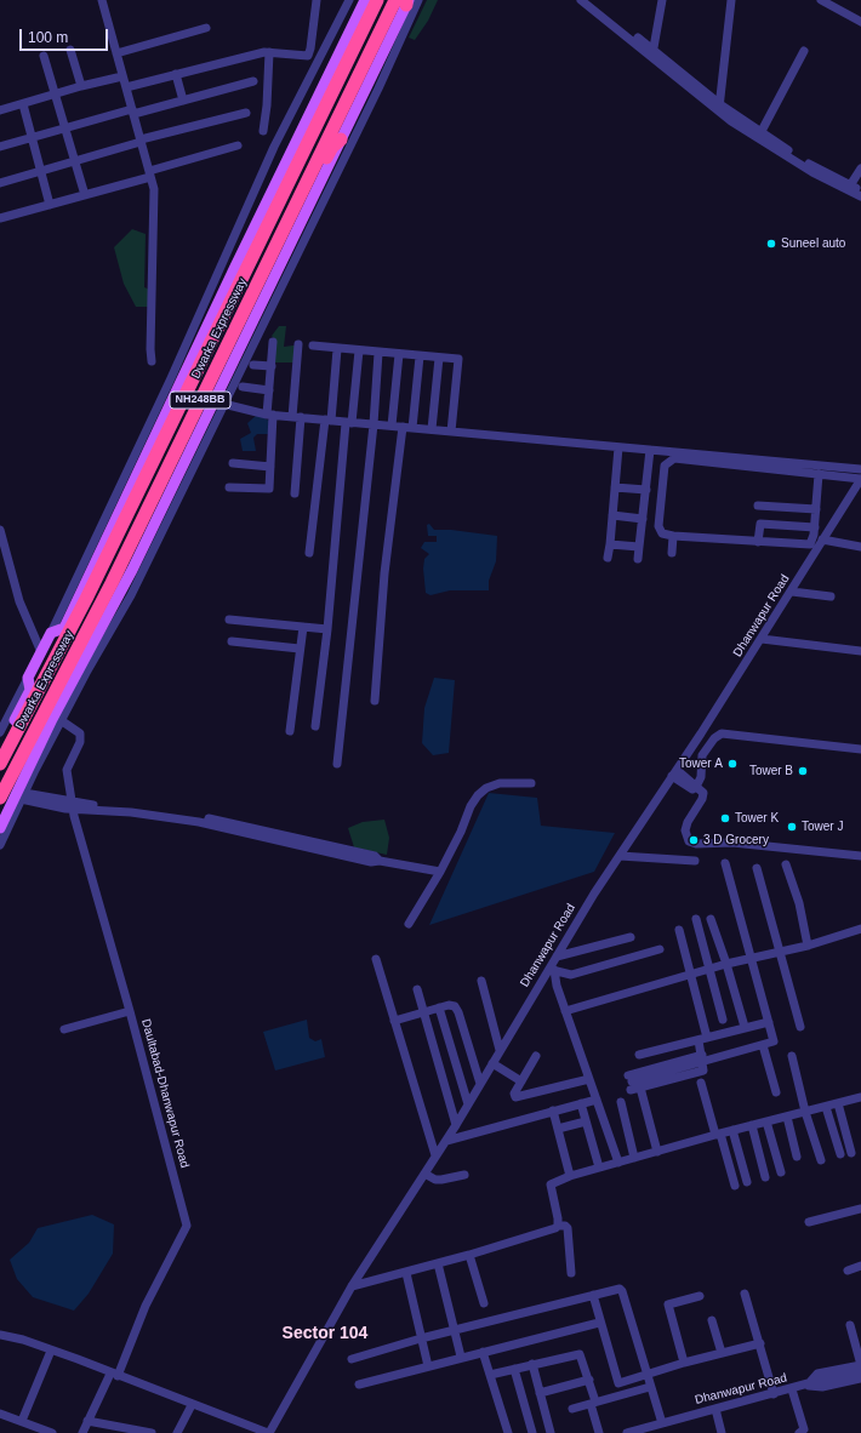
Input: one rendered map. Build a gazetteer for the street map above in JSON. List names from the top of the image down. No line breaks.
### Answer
{"streets":{"highway":["Dwarka Expressway","NH248BB"],"street":["Dhanwapur Road","Daultabad-Dhanwapur Road"]},"districts":["Sector 104"],"places":["Suneel auto","Tower A","Tower B","Tower K","Tower J","3 D Grocery"],"scale_bar":"100 m"}
